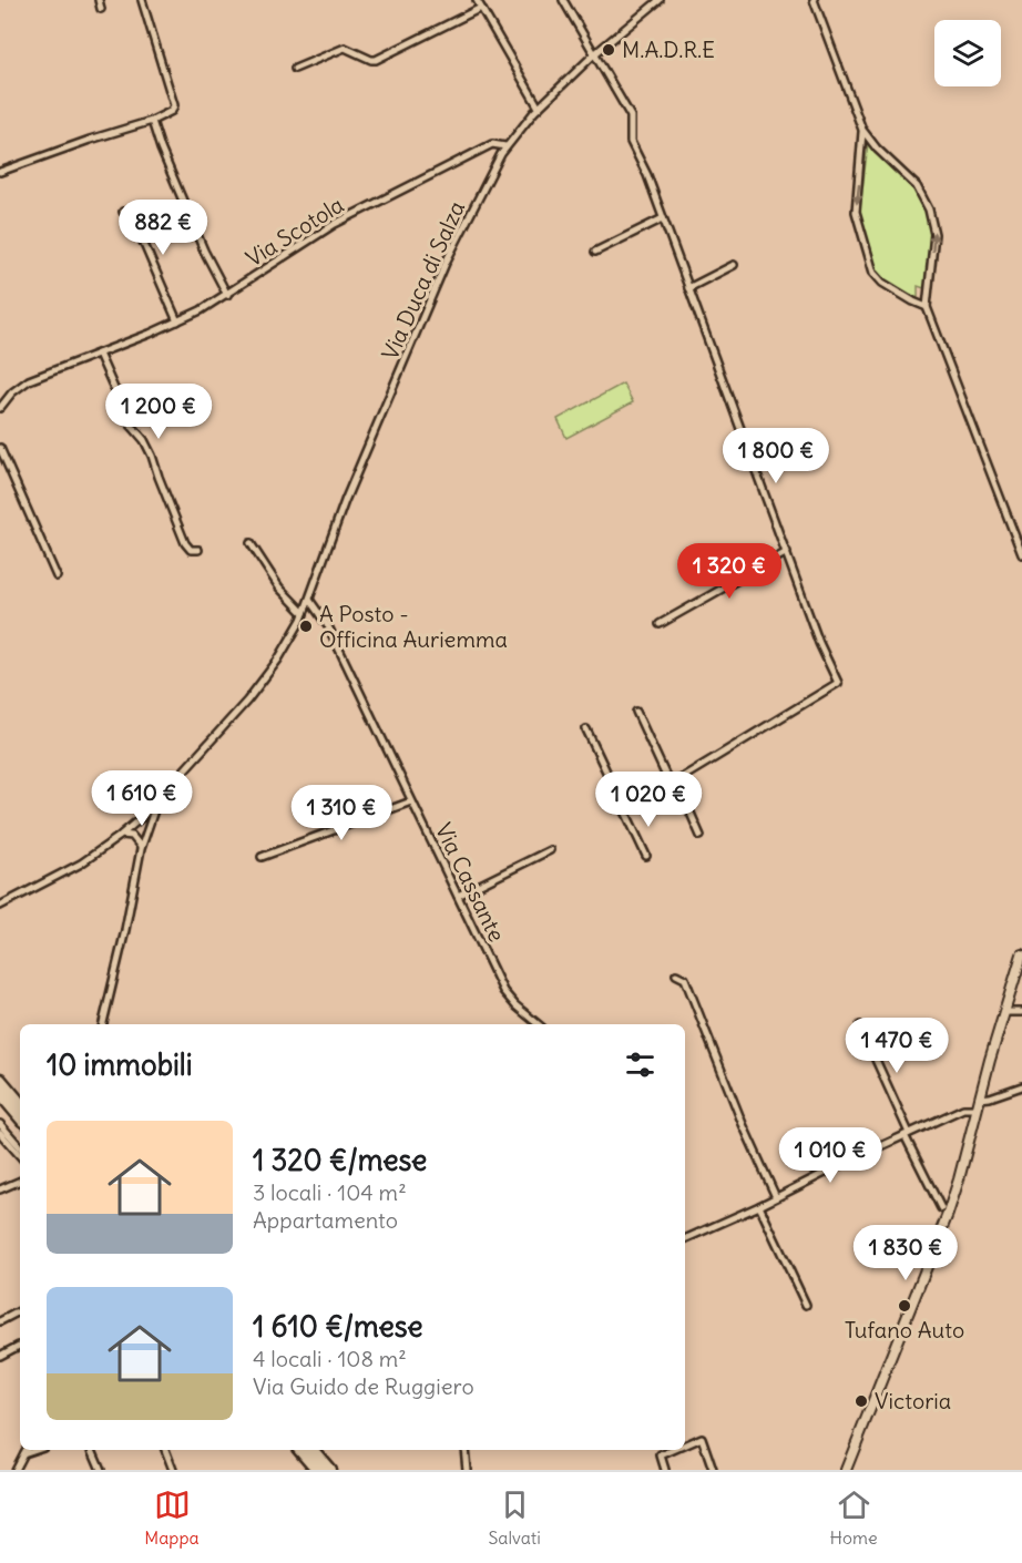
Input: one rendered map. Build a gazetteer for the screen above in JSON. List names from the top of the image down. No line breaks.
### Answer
{"streets":{"street":["Via Scotola","Via Duca di Salza","Via Cassante"]},"crossings":[["Via Scotola","Via Duca di Salza"],["Via Duca di Salza","Via Cassante"]],"places":["M.A.D.R.E","A Posto - Officina Auriemma","Tufano Auto","Victoria"],"page":{"price":["882 €","1 200 €","1 800 €","1 320 €","1 610 €","1 020 €","1 310 €","1 470 €","1 010 €","1 830 €"],"heading":"10 immobili","list":[{"name":"1 320 €/mese","note":"3 locali · 104 m² · Appartamento"},{"name":"1 610 €/mese","note":"4 locali · 108 m² · Via Guido de Ruggiero"}],"tabs":["Mappa","Salvati","Home"]}}
